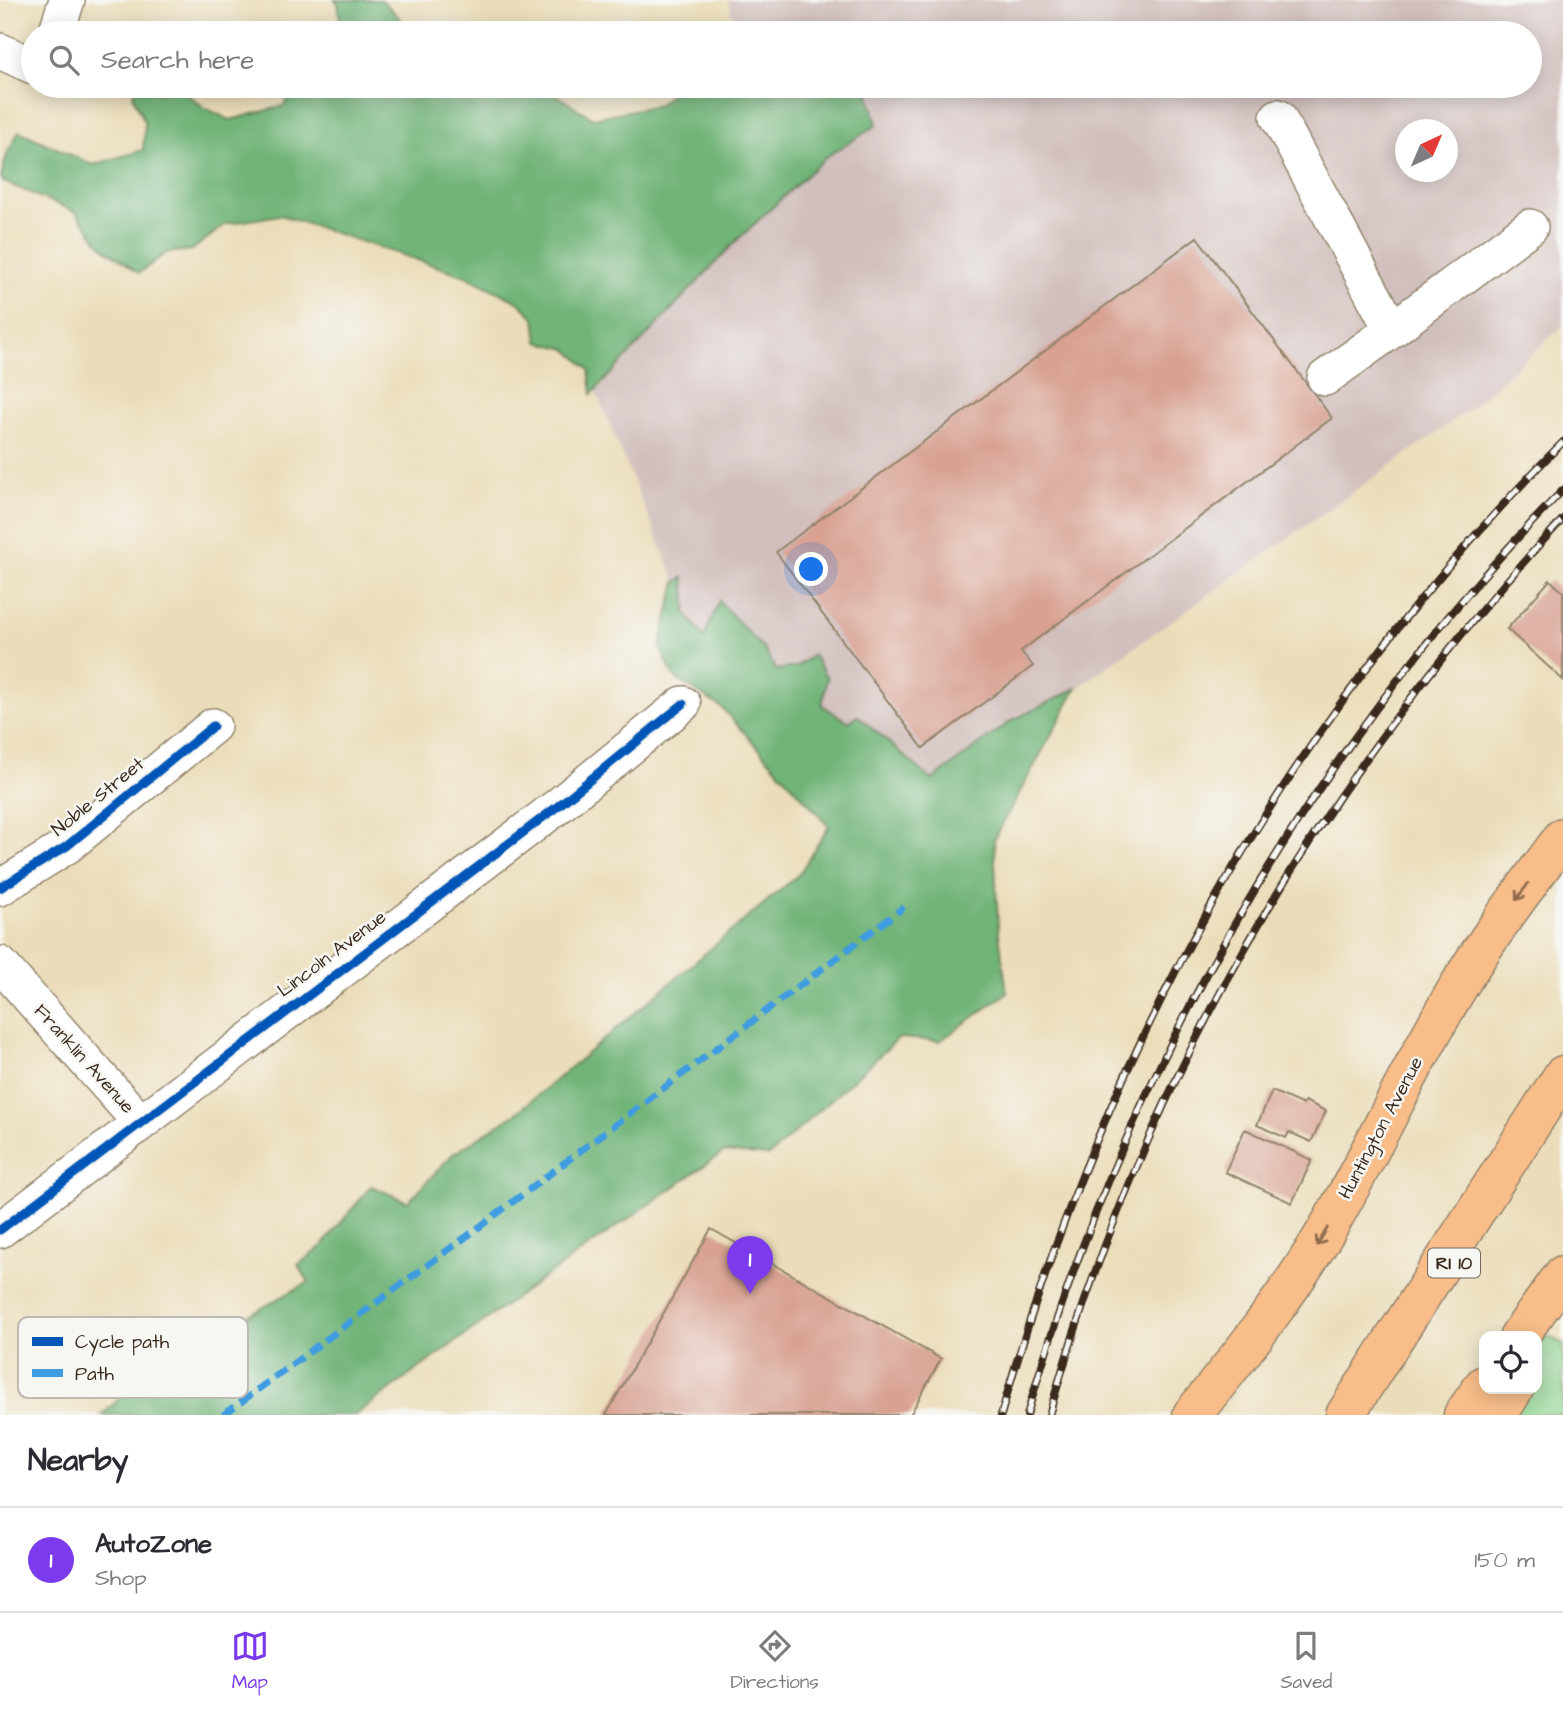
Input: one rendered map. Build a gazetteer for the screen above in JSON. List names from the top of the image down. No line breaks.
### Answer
{"streets":{"main road":["Huntington Avenue","RI 10"],"street":["Noble Street","Lincoln Avenue","Franklin Avenue"]},"crossings":[["Lincoln Avenue","Franklin Avenue"]],"legend":["Cycle path","Path"],"north":"top right","page":{"search":"Search here","pins":"1","heading":"Nearby","list":[{"mark":"1","name":"AutoZone","note":"Shop","value":"150 m"}],"nav":["Map","Directions","Saved"]}}
